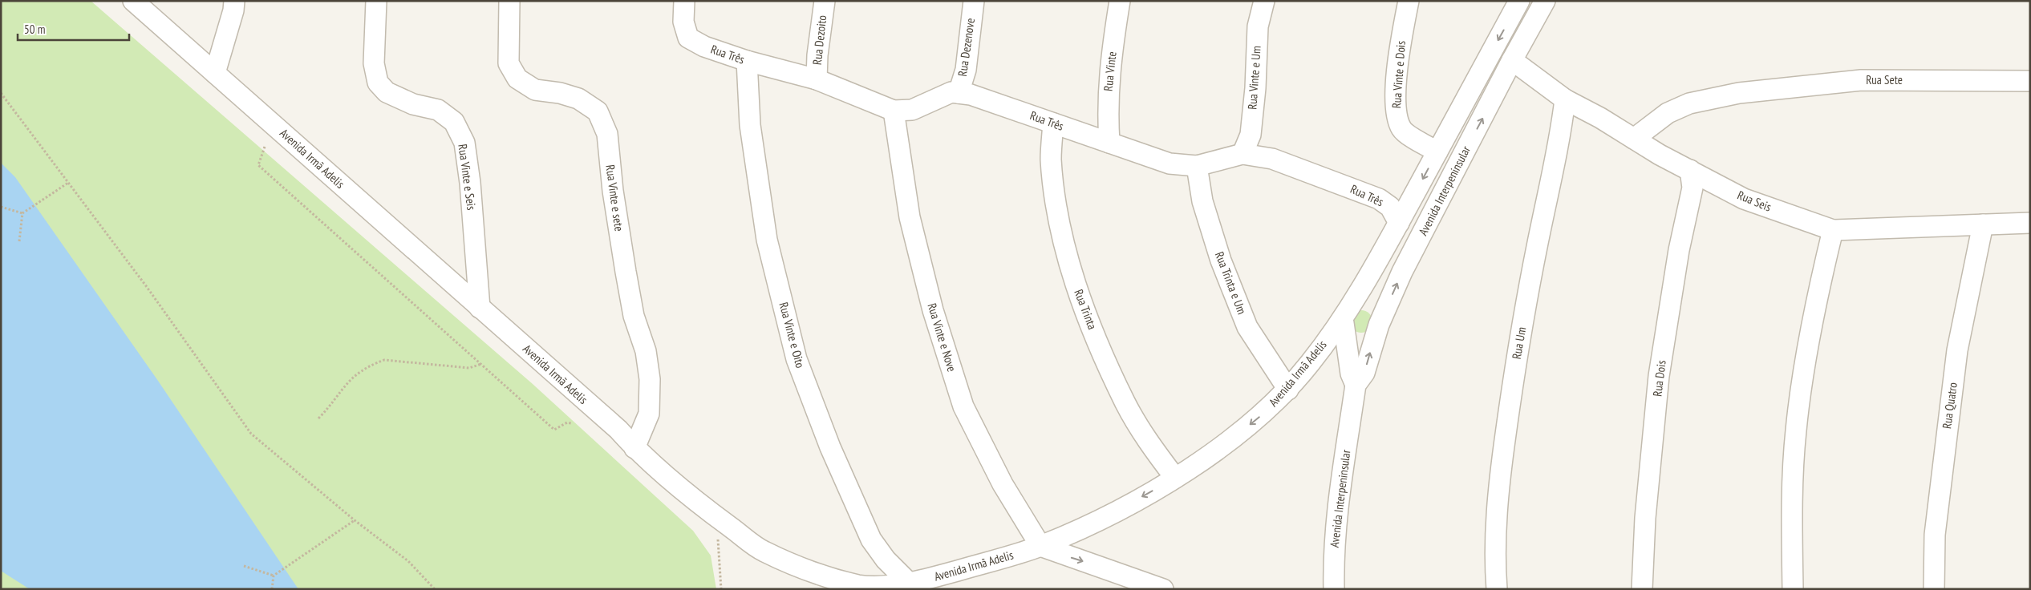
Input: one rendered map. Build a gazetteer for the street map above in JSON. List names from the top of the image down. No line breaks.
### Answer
{"streets":{"street":["Rua Dezoito","Rua Dezenove","Rua Três","Rua Vinte","Rua Vinte e Dois","Rua Vinte e Um","Rua Sete","Avenida Irmã Adelis","Rua Vinte e Seis","Avenida Interpeninsular","Rua Vinte e sete","Rua Seis","Rua Trinta e Um","Rua Trinta","Rua Vinte e Oito","Rua Vinte e Nove","Rua Um","Rua Dois","Rua Quatro"]},"crossings":[["Rua Dezoito","Rua Três"],["Rua Dezenove","Rua Três"],["Rua Três","Rua Vinte"],["Rua Três","Rua Vinte e Um"],["Rua Três","Avenida Interpeninsular"],["Rua Três","Rua Trinta e Um"],["Rua Três","Rua Trinta"],["Rua Três","Rua Vinte e Oito"],["Rua Três","Rua Vinte e Nove"],["Rua Vinte e Dois","Avenida Interpeninsular"],["Rua Sete","Rua Seis"],["Avenida Irmã Adelis","Rua Vinte e Seis"],["Avenida Irmã Adelis","Avenida Interpeninsular"],["Avenida Irmã Adelis","Rua Vinte e sete"],["Avenida Irmã Adelis","Rua Trinta e Um"],["Avenida Irmã Adelis","Rua Trinta"],["Avenida Irmã Adelis","Rua Vinte e Oito"],["Avenida Irmã Adelis","Rua Vinte e Nove"],["Avenida Interpeninsular","Rua Seis"],["Rua Seis","Rua Um"],["Rua Seis","Rua Dois"],["Rua Seis","Rua Quatro"]],"scale_bar":"50 m"}
